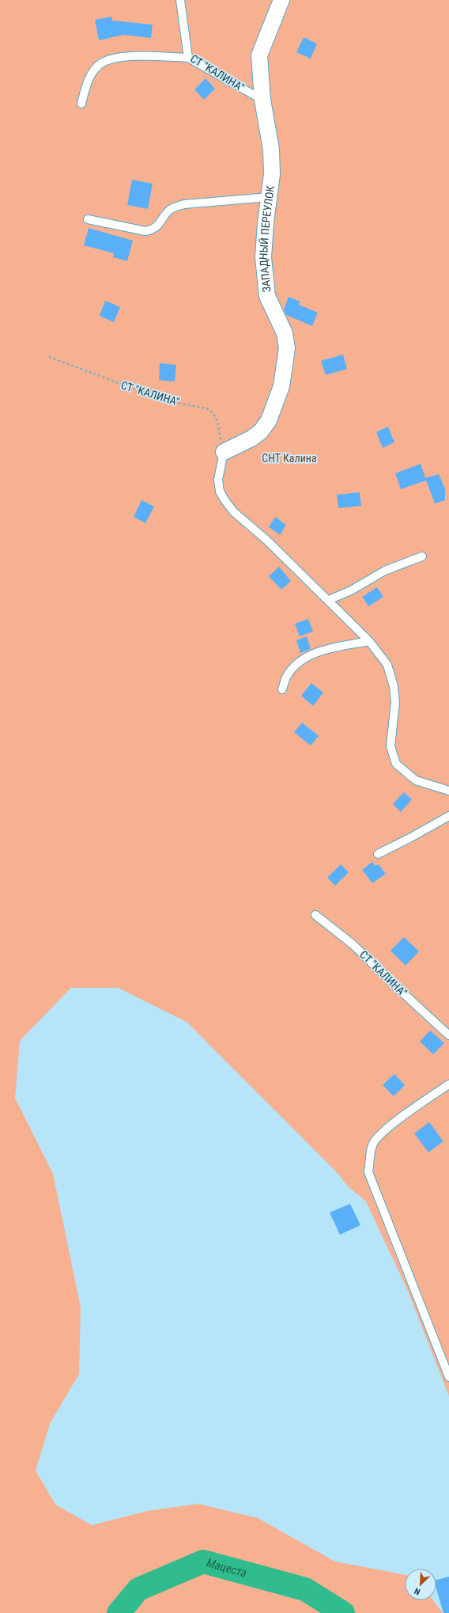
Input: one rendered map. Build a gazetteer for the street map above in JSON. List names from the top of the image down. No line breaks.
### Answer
{"streets":{"street":["ЗАПАДНЫЙ ПЕРЕУЛОК"],"lane":["СТ \"КАЛИНА\""]},"crossings":[["СТ \"КАЛИНА\"","ЗАПАДНЫЙ ПЕРЕУЛОК"]],"water":["Мацеста"],"parks":["СНТ Калина"],"north":"bottom left"}
